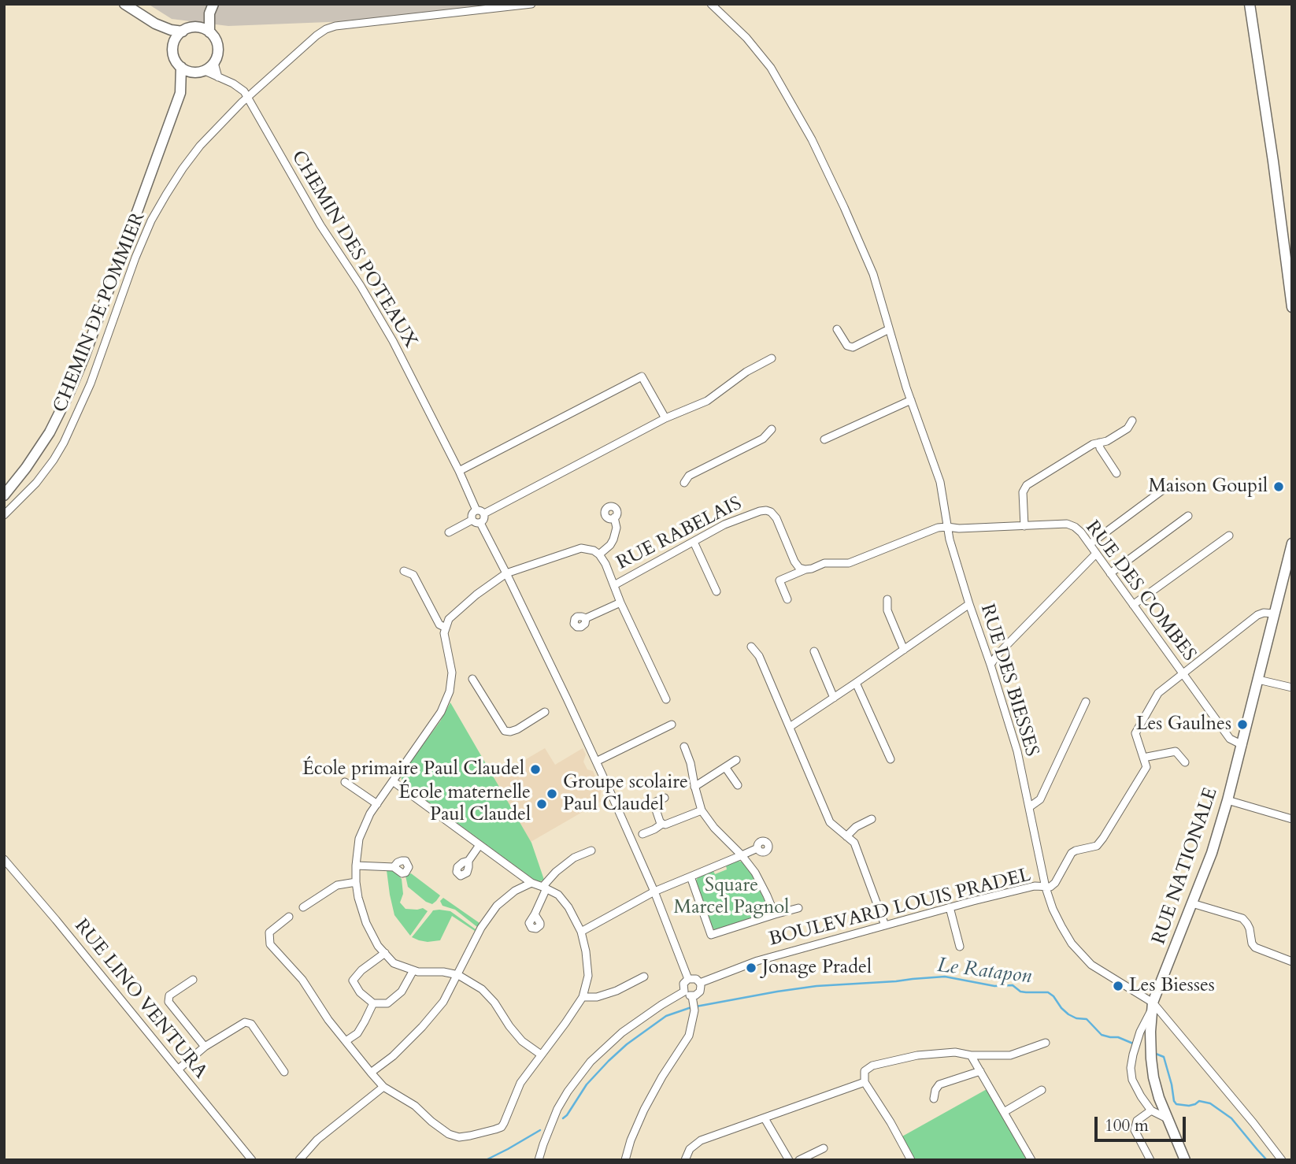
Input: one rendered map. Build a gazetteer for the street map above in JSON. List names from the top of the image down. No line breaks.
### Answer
{"streets":{"main road":["RUE NATIONALE"],"street":["CHEMIN DES POTEAUX","CHEMIN DE POMMIER","RUE RABELAIS","RUE DES COMBES","RUE DES BIESSES","BOULEVARD LOUIS PRADEL","RUE LINO VENTURA"]},"crossings":[["CHEMIN DES POTEAUX","CHEMIN DE POMMIER"],["RUE DES COMBES","RUE DES BIESSES"],["RUE DES COMBES","RUE NATIONALE"],["RUE DES BIESSES","RUE NATIONALE"],["RUE DES BIESSES","BOULEVARD LOUIS PRADEL"]],"water":["Le Ratapon"],"parks":["Square Marcel Pagnol"],"places":["Maison Goupil","Les Gaulnes","École primaire Paul Claudel","Groupe scolaire Paul Claudel","École maternelle Paul Claudel","Jonage Pradel","Les Biesses"],"scale_bar":"100 m"}
